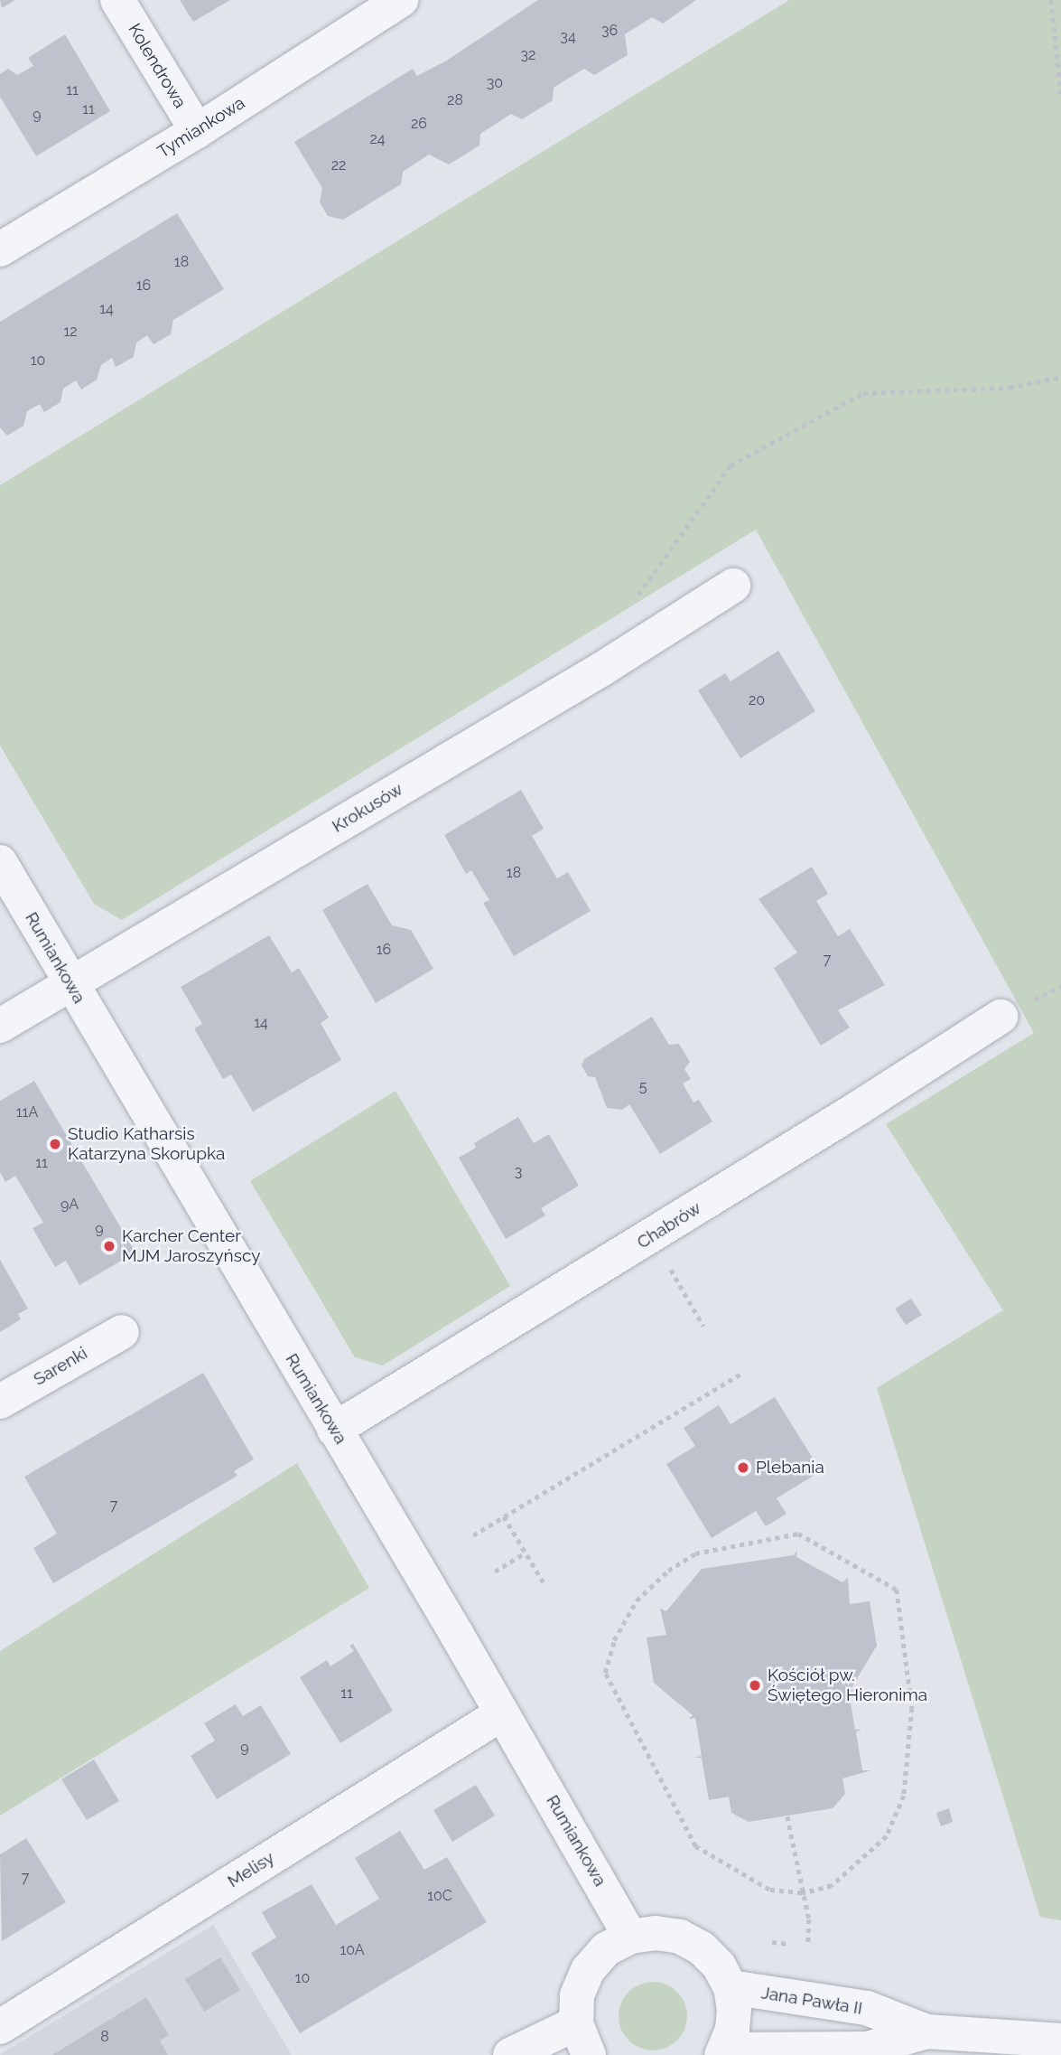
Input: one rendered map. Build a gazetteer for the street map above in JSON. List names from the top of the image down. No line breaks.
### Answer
{"streets":{"street":["Kolendrowa","Tymiankowa","Krokusów","Rumiankowa","Chabrów","Sarenki","Melisy","Jana Pawła II"]},"crossings":[["Kolendrowa","Tymiankowa"],["Krokusów","Rumiankowa"],["Rumiankowa","Chabrów"],["Rumiankowa","Melisy"]],"places":["Studio Katharsis Katarzyna Skorupka","Karcher Center MJM Jaroszyńscy","Plebania","Kościół pw. Świętego Hieronima"],"house_numbers":["36","34","32","30","11","28","11","9","26","24","22","18","16","14","12","10","20","18","16","7","14","5","11A","11","3","9A","9","7","11","9","7","10C","10A","10","8"]}
